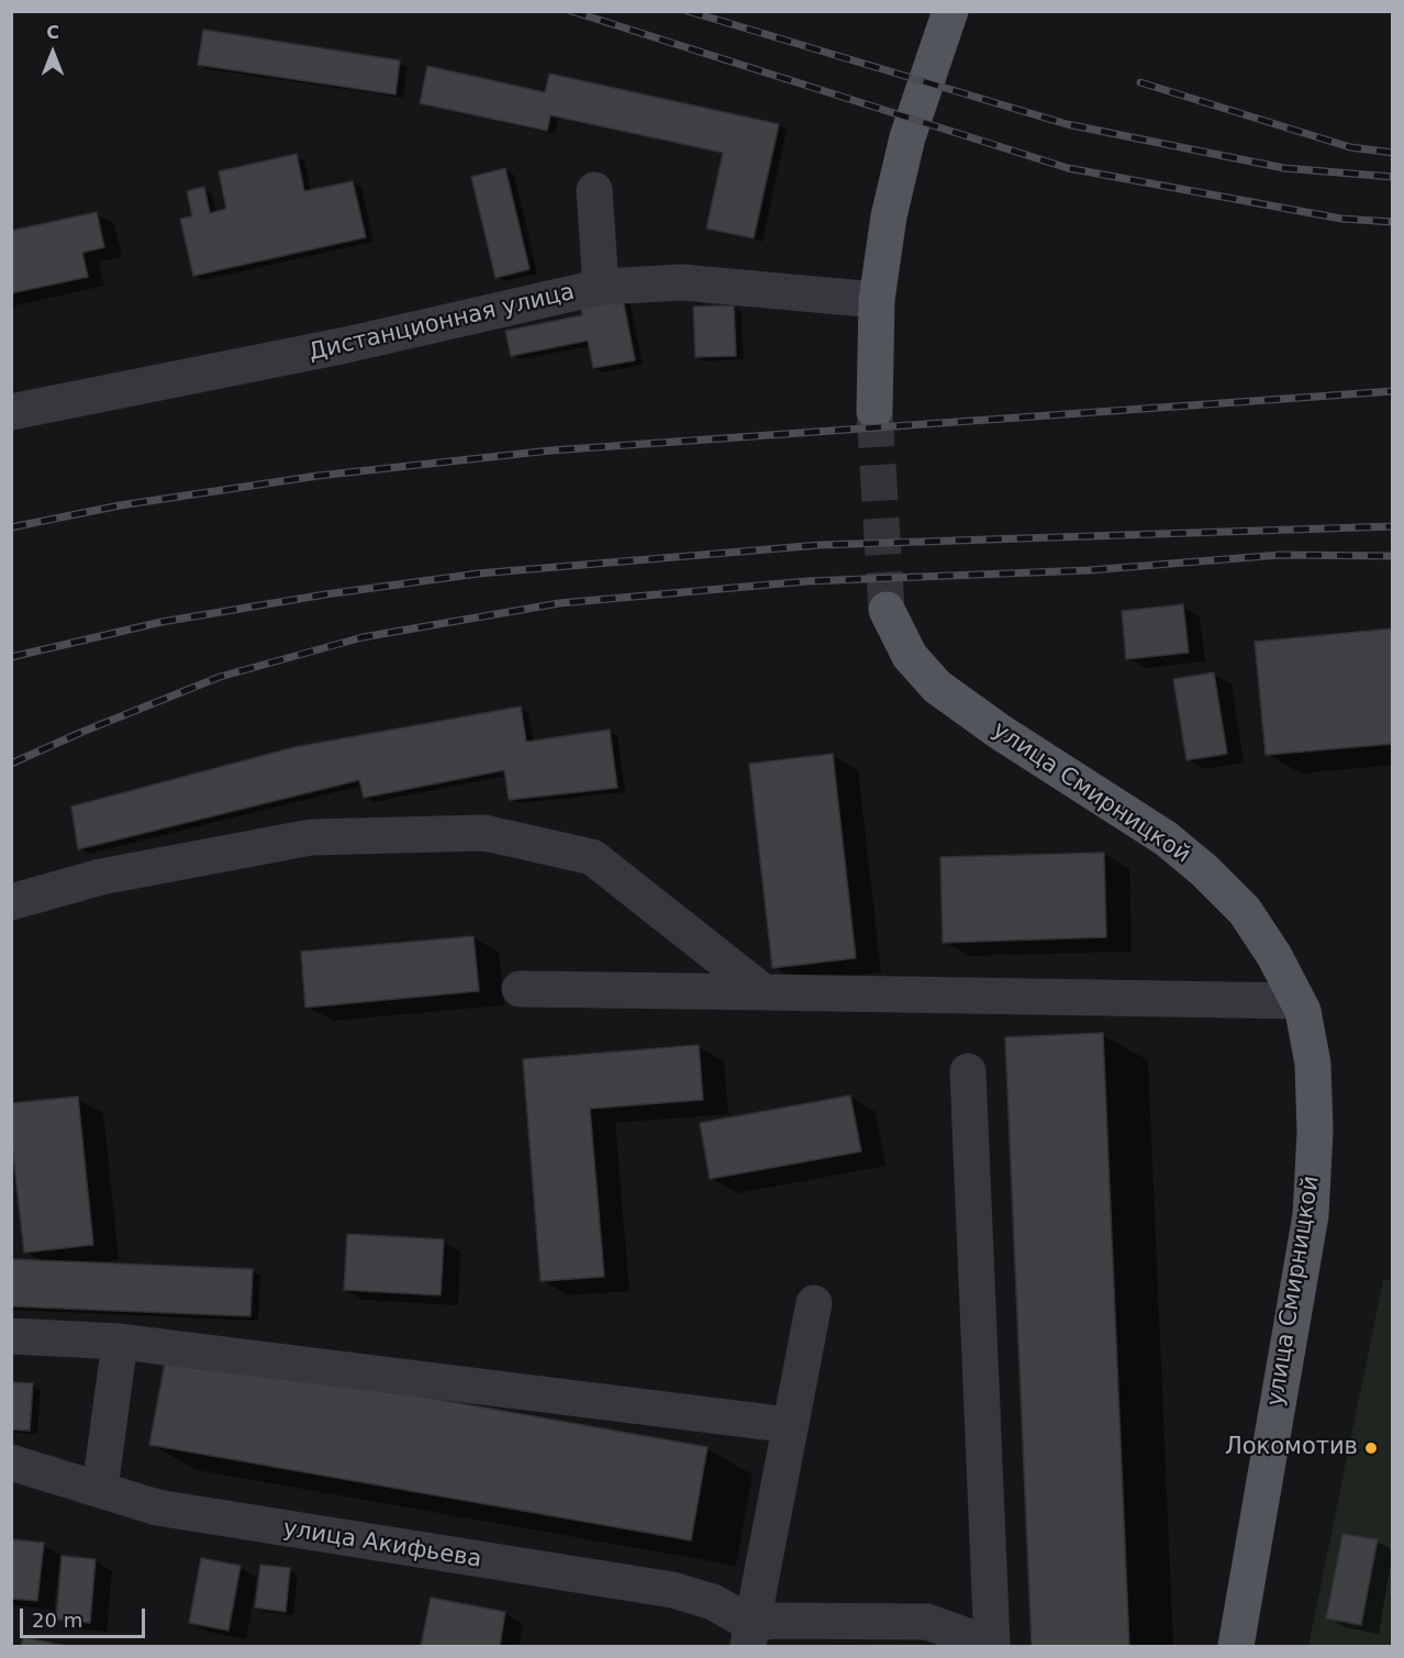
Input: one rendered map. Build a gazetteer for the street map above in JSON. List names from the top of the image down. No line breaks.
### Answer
{"streets":{"main road":["улица Смирницкой"],"street":["Дистанционная улица","улица Акифьева"]},"places":["Локомотив"],"scale_bar":"20 m","north":"top"}
